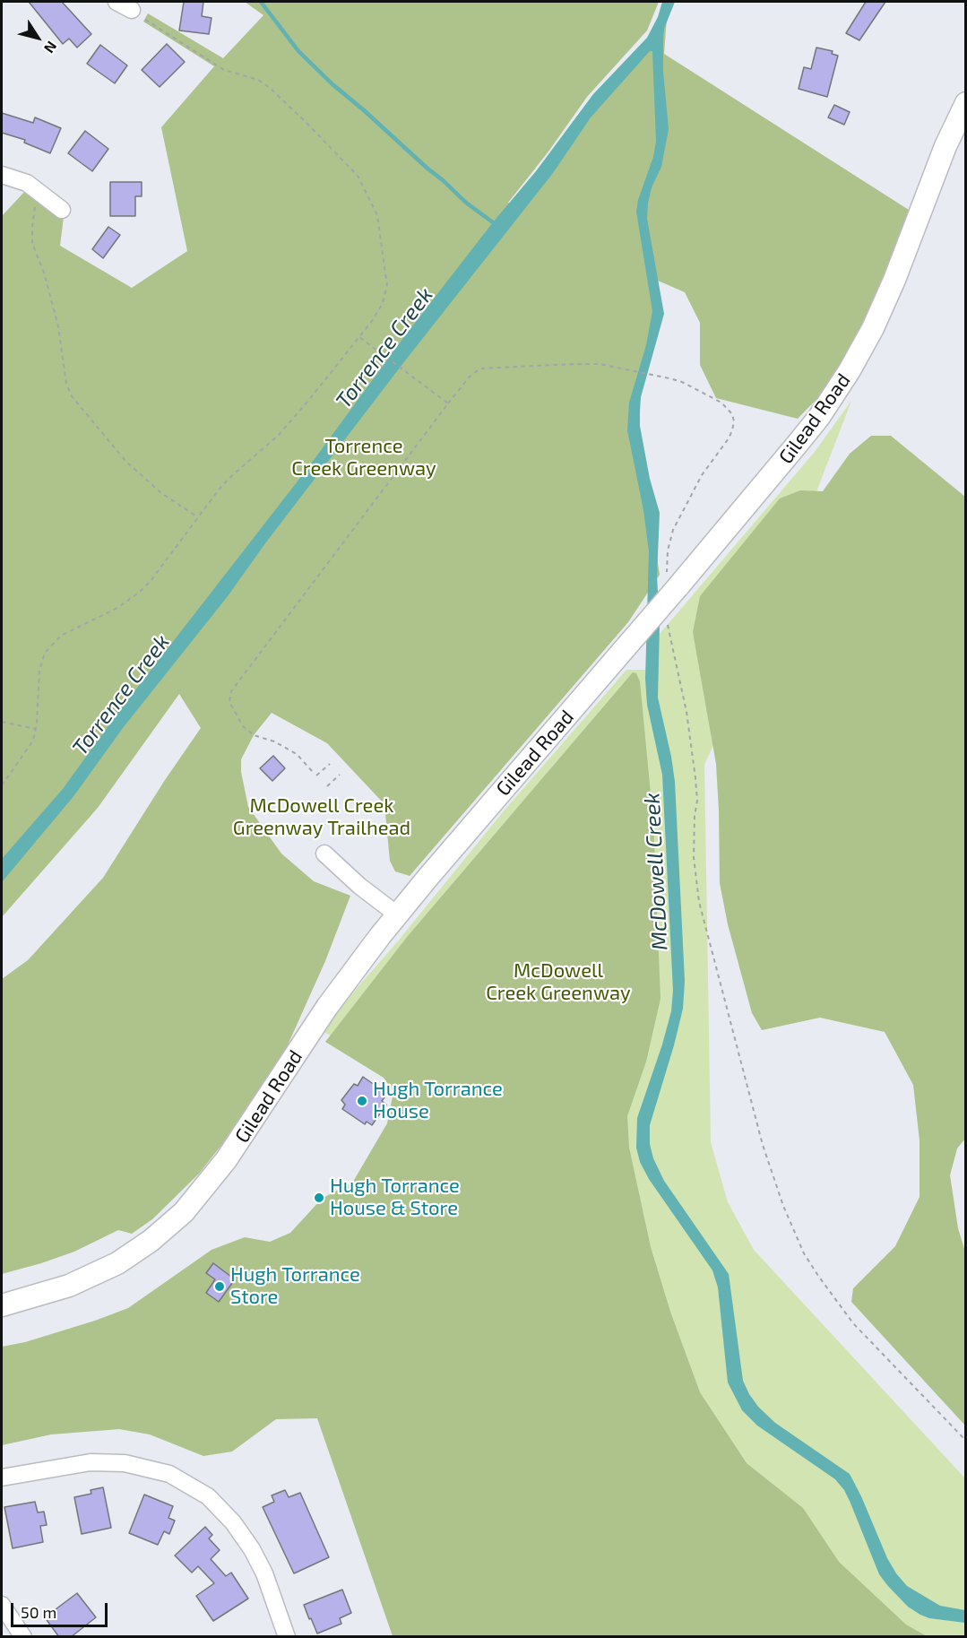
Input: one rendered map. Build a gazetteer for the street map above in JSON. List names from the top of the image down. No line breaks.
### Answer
{"streets":{"main road":["Gilead Road"]},"water":["Torrence Creek","McDowell Creek"],"parks":["Torrence Creek Greenway","McDowell Creek Greenway Trailhead","McDowell Creek Greenway"],"places":["Hugh Torrance House","Hugh Torrance House & Store","Hugh Torrance Store"],"scale_bar":"50 m","north":"bottom right"}
